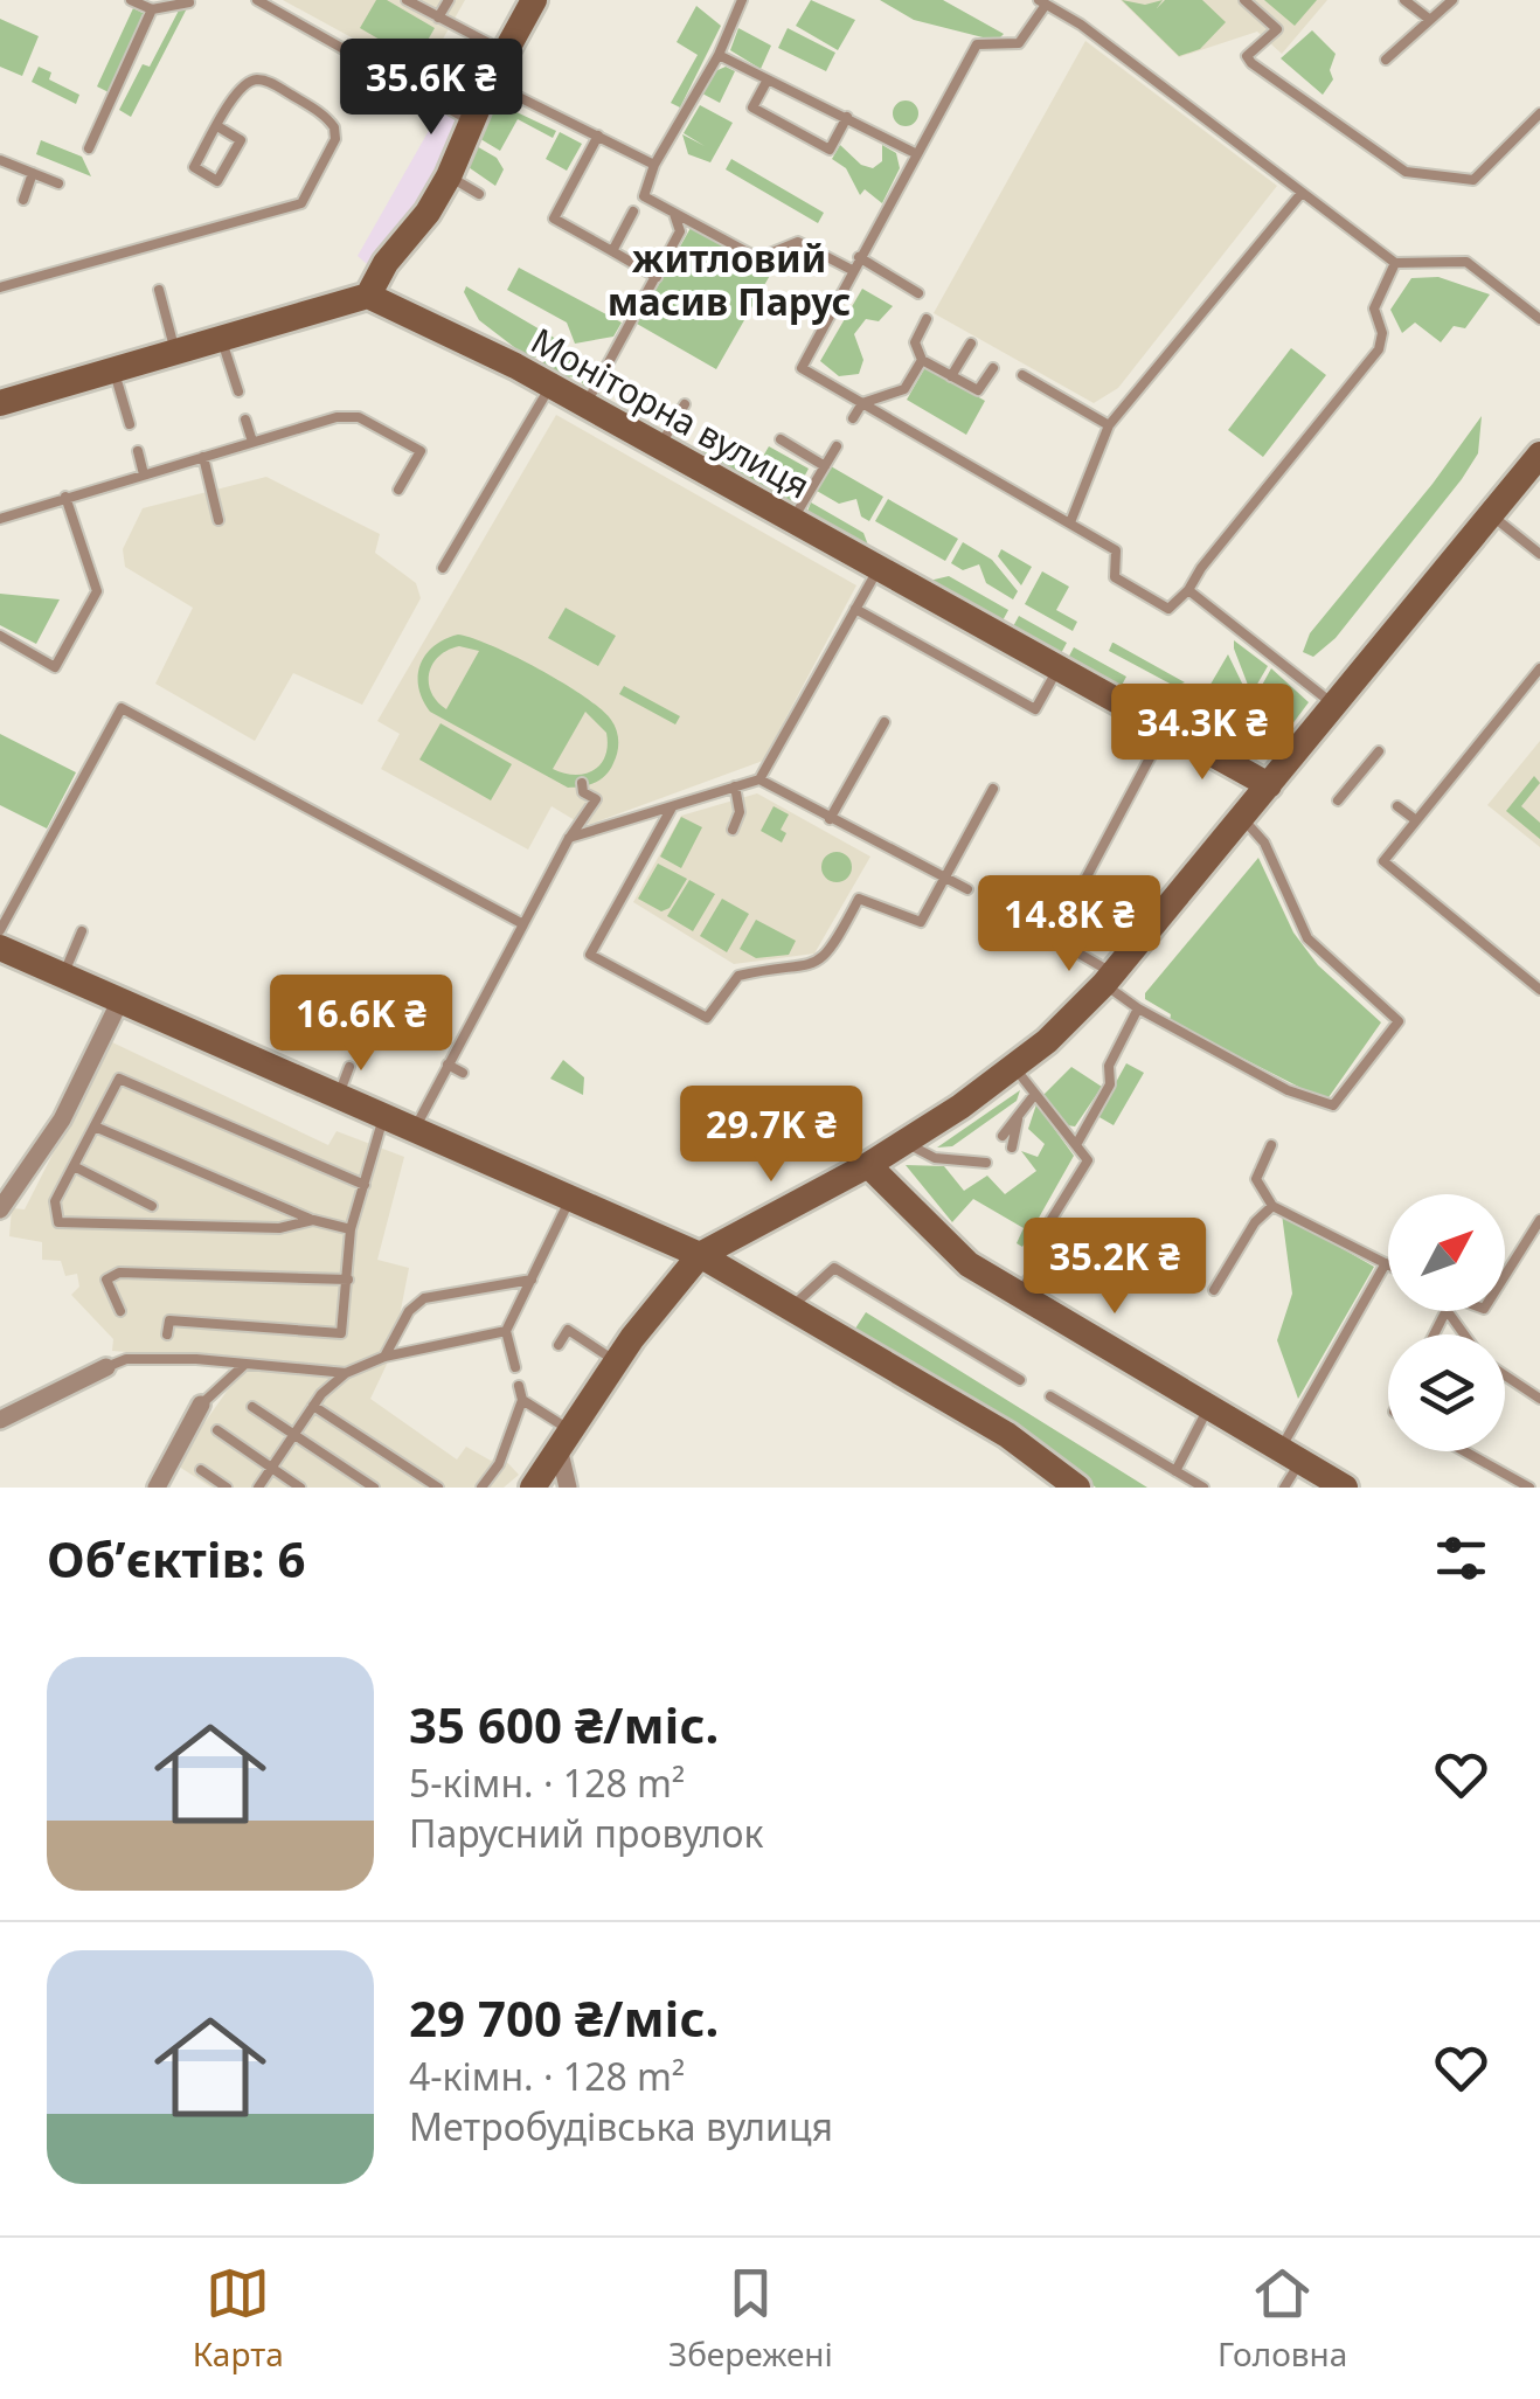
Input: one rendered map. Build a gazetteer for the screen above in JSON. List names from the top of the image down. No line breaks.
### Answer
{"streets":{"street":["Моніторна вулиця"]},"districts":["житловий масив Парус"],"north":"top right","page":{"price":["35.6K ₴","34.3K ₴","14.8K ₴","16.6K ₴","29.7K ₴","35.2K ₴"],"heading":"Об’єктів: 6","list":[{"name":"35 600 ₴/міс.","note":"5-кімн. · 128 m² · Парусний провулок"},{"name":"29 700 ₴/міс.","note":"4-кімн. · 128 m² · Метробудівська вулиця"}],"tabs":["Карта","Збережені","Головна"]}}
